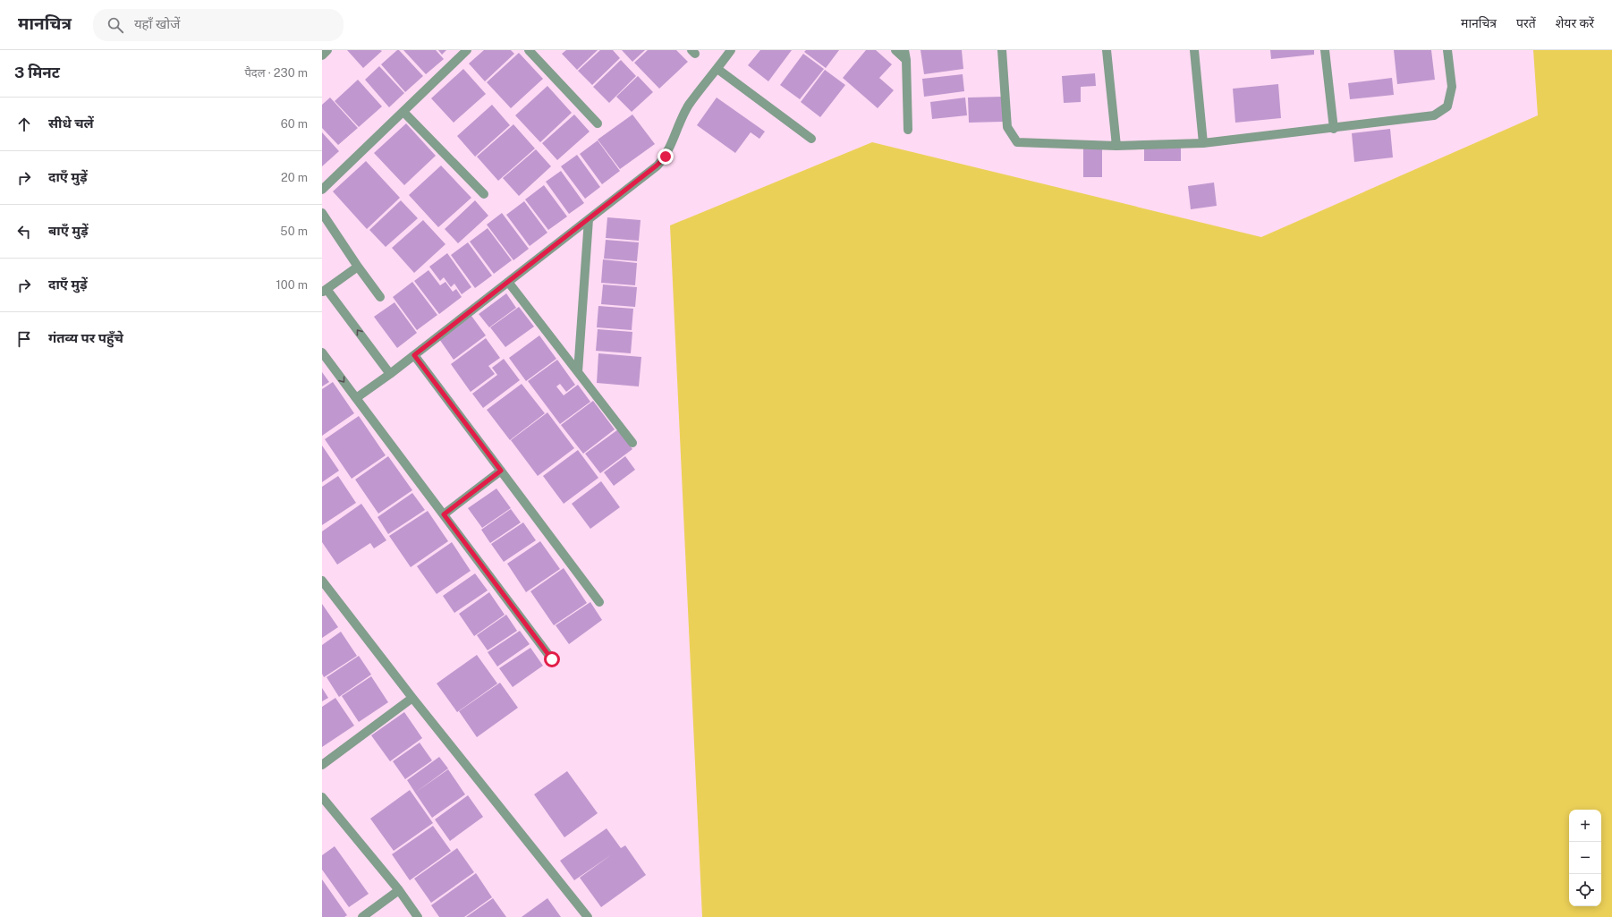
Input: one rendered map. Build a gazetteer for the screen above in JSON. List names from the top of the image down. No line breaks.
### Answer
{"page":{"header":"मानचित्र","search":"यहाँ खोजें","nav":["मानचित्र","परतें","शेयर करें"],"heading":["3 मिनट","पैदल · 230 m"],"list":[["सीधे चलें","60 m"],["दाएँ मुड़ें","20 m"],["बाएँ मुड़ें","50 m"],["दाएँ मुड़ें","100 m"],"गंतव्य पर पहुँचे"],"map_buttons":["+","−"]}}
